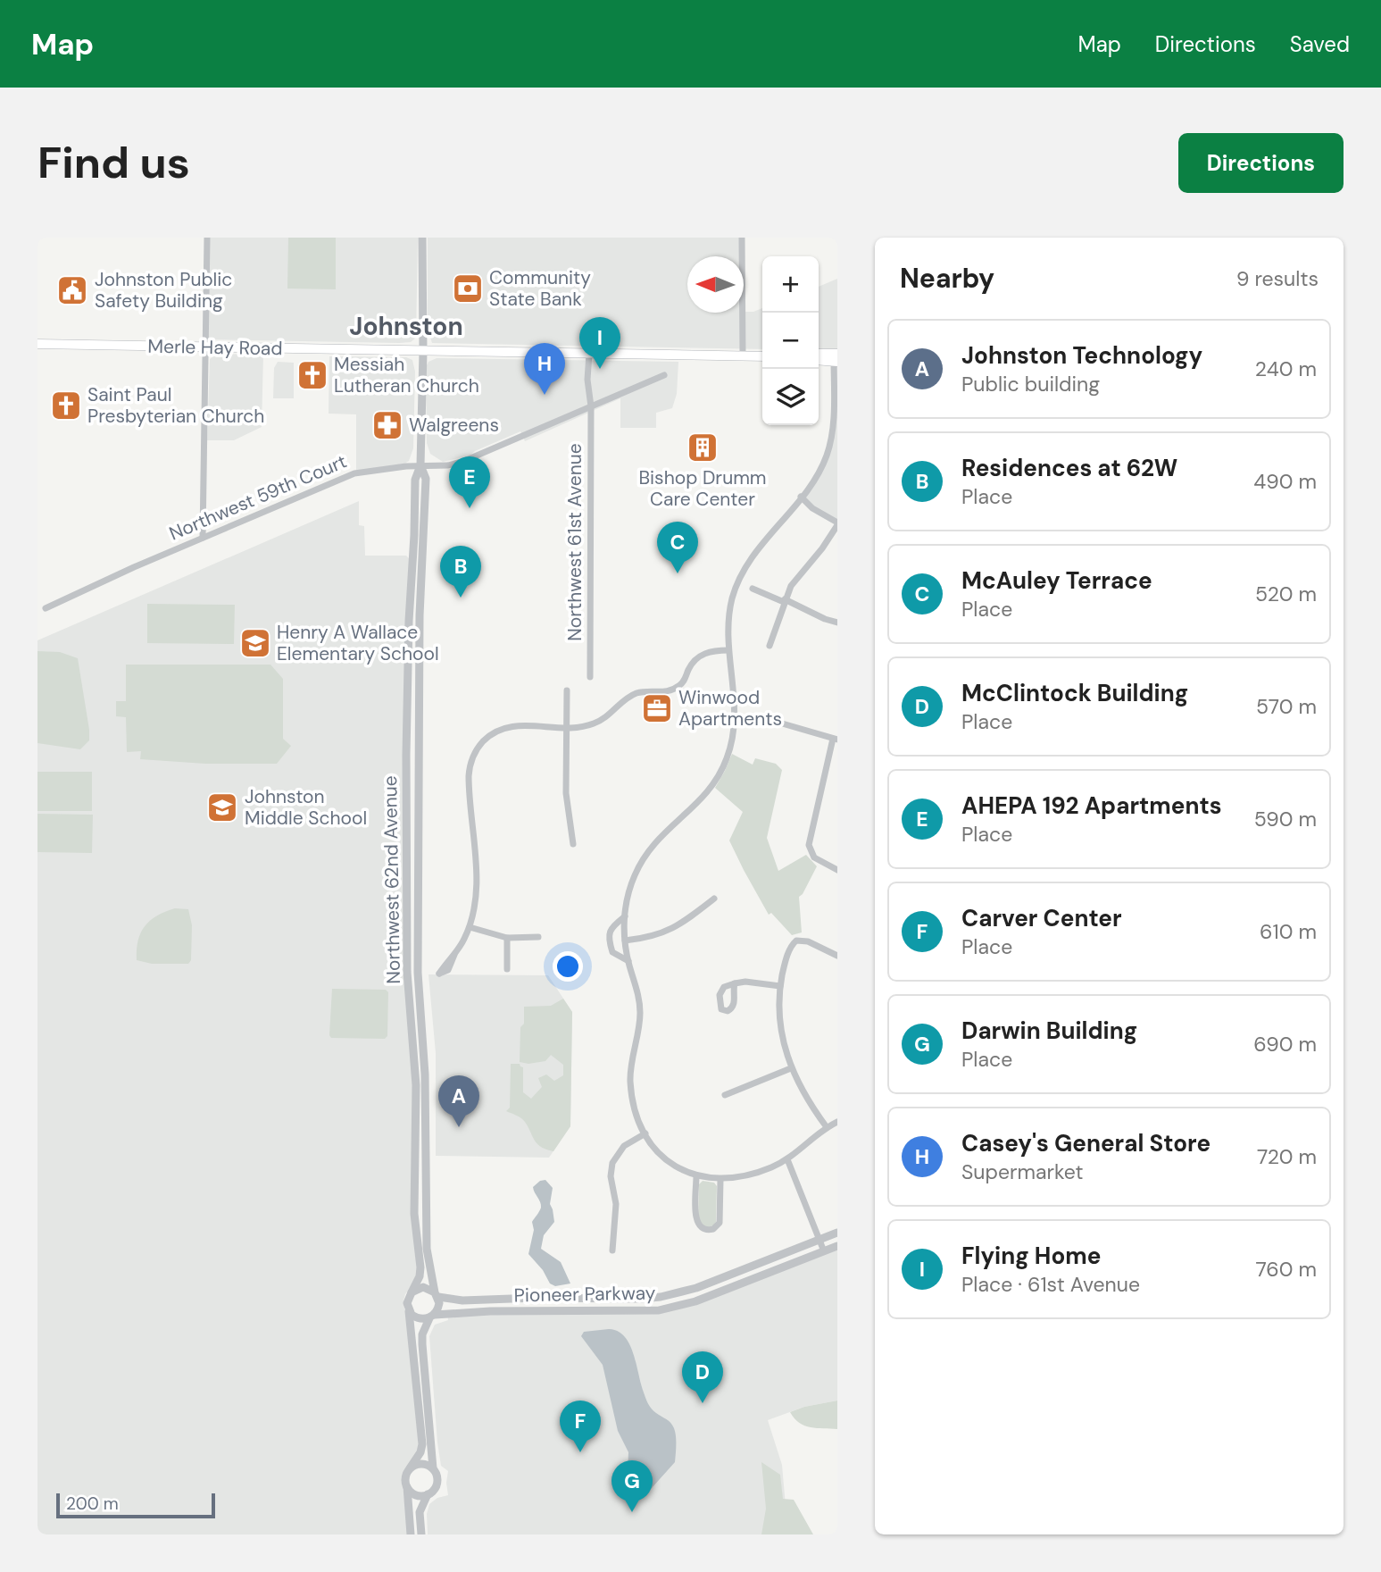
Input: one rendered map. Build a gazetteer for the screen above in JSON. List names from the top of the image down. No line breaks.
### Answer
{"streets":{"main road":["Merle Hay Road"],"street":["Northwest 59th Court","Northwest 61st Avenue","Northwest 62nd Avenue","Pioneer Parkway"]},"crossings":[["Merle Hay Road","Northwest 61st Avenue"],["Merle Hay Road","Northwest 62nd Avenue"],["Northwest 59th Court","Northwest 61st Avenue"],["Northwest 59th Court","Northwest 62nd Avenue"],["Northwest 62nd Avenue","Pioneer Parkway"]],"districts":["Johnston"],"places":{"bank":["Community State Bank"],"public building":["Johnston Public Safety Building"],"church":["Messiah Lutheran Church","Saint Paul Presbyterian Church"],"pharmacy":["Walgreens"],"building":["Bishop Drumm Care Center"],"school or university":["Henry A Wallace Elementary School","Johnston Middle School"],"office":["Winwood Apartments"]},"scale_bar":"200 m","north":"left","page":{"header":"Map","nav":["Map","Directions","Saved"],"buttons":"Directions","title":"Find us","heading":["Nearby","9 results"],"map_buttons":["+","−"],"pins":["I","H","E","C","B","A","D","F","G"],"list":[{"mark":"A","name":"Johnston Technology","note":"Public building","value":"240 m"},{"mark":"B","name":"Residences at 62W","note":"Place","value":"490 m"},{"mark":"C","name":"McAuley Terrace","note":"Place","value":"520 m"},{"mark":"D","name":"McClintock Building","note":"Place","value":"570 m"},{"mark":"E","name":"AHEPA 192 Apartments","note":"Place","value":"590 m"},{"mark":"F","name":"Carver Center","note":"Place","value":"610 m"},{"mark":"G","name":"Darwin Building","note":"Place","value":"690 m"},{"mark":"H","name":"Casey's General Store","note":"Supermarket","value":"720 m"},{"mark":"I","name":"Flying Home","note":"Place · 61st Avenue","value":"760 m"}],"scale":"200 m"}}
